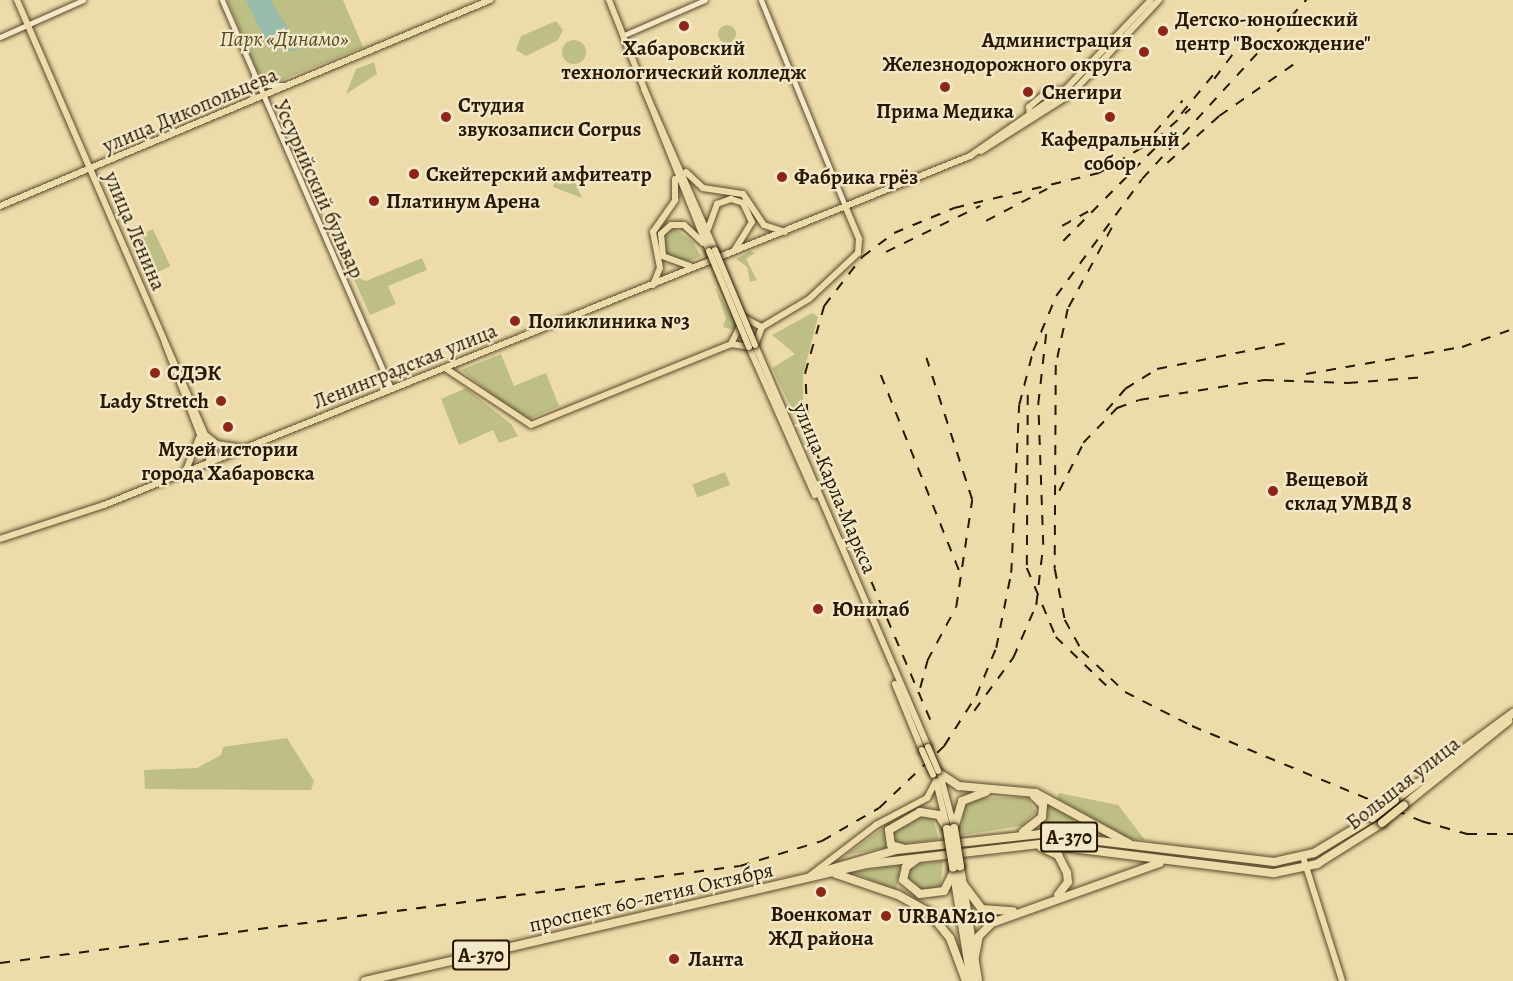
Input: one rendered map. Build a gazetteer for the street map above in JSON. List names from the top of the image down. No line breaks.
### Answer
{"streets":{"highway":["Большая улица","А-370","проспект 60-летия Октября"],"main road":["улица Дикопольцева","улица Ленина","Ленинградская улица","улица Карла Маркса"],"street":["Уссурийский бульвар"]},"crossings":[["улица Дикопольцева","Уссурийский бульвар"],["улица Дикопольцева","улица Ленина"],["Уссурийский бульвар","Ленинградская улица"],["улица Ленина","Ленинградская улица"],["Большая улица","проспект 60-летия Октября"]],"parks":["Парк «Динамо»"],"places":["Хабаровский технологический колледж","Детско-юношеский центр \"Восхождение\"","Администрация Железнодорожного округа","Прима Медика","Снегири","Студия звукозаписи Corpus","Кафедральный собор","Скейтерский амфитеатр","Фабрика грёз","Платинум Арена","Поликлиника №3","СДЭК","Lady Stretch","Музей истории города Хабаровска","Вещевой склад УМВД 8","Юнилаб","Военкомат ЖД района","URBAN210","Ланта"]}
